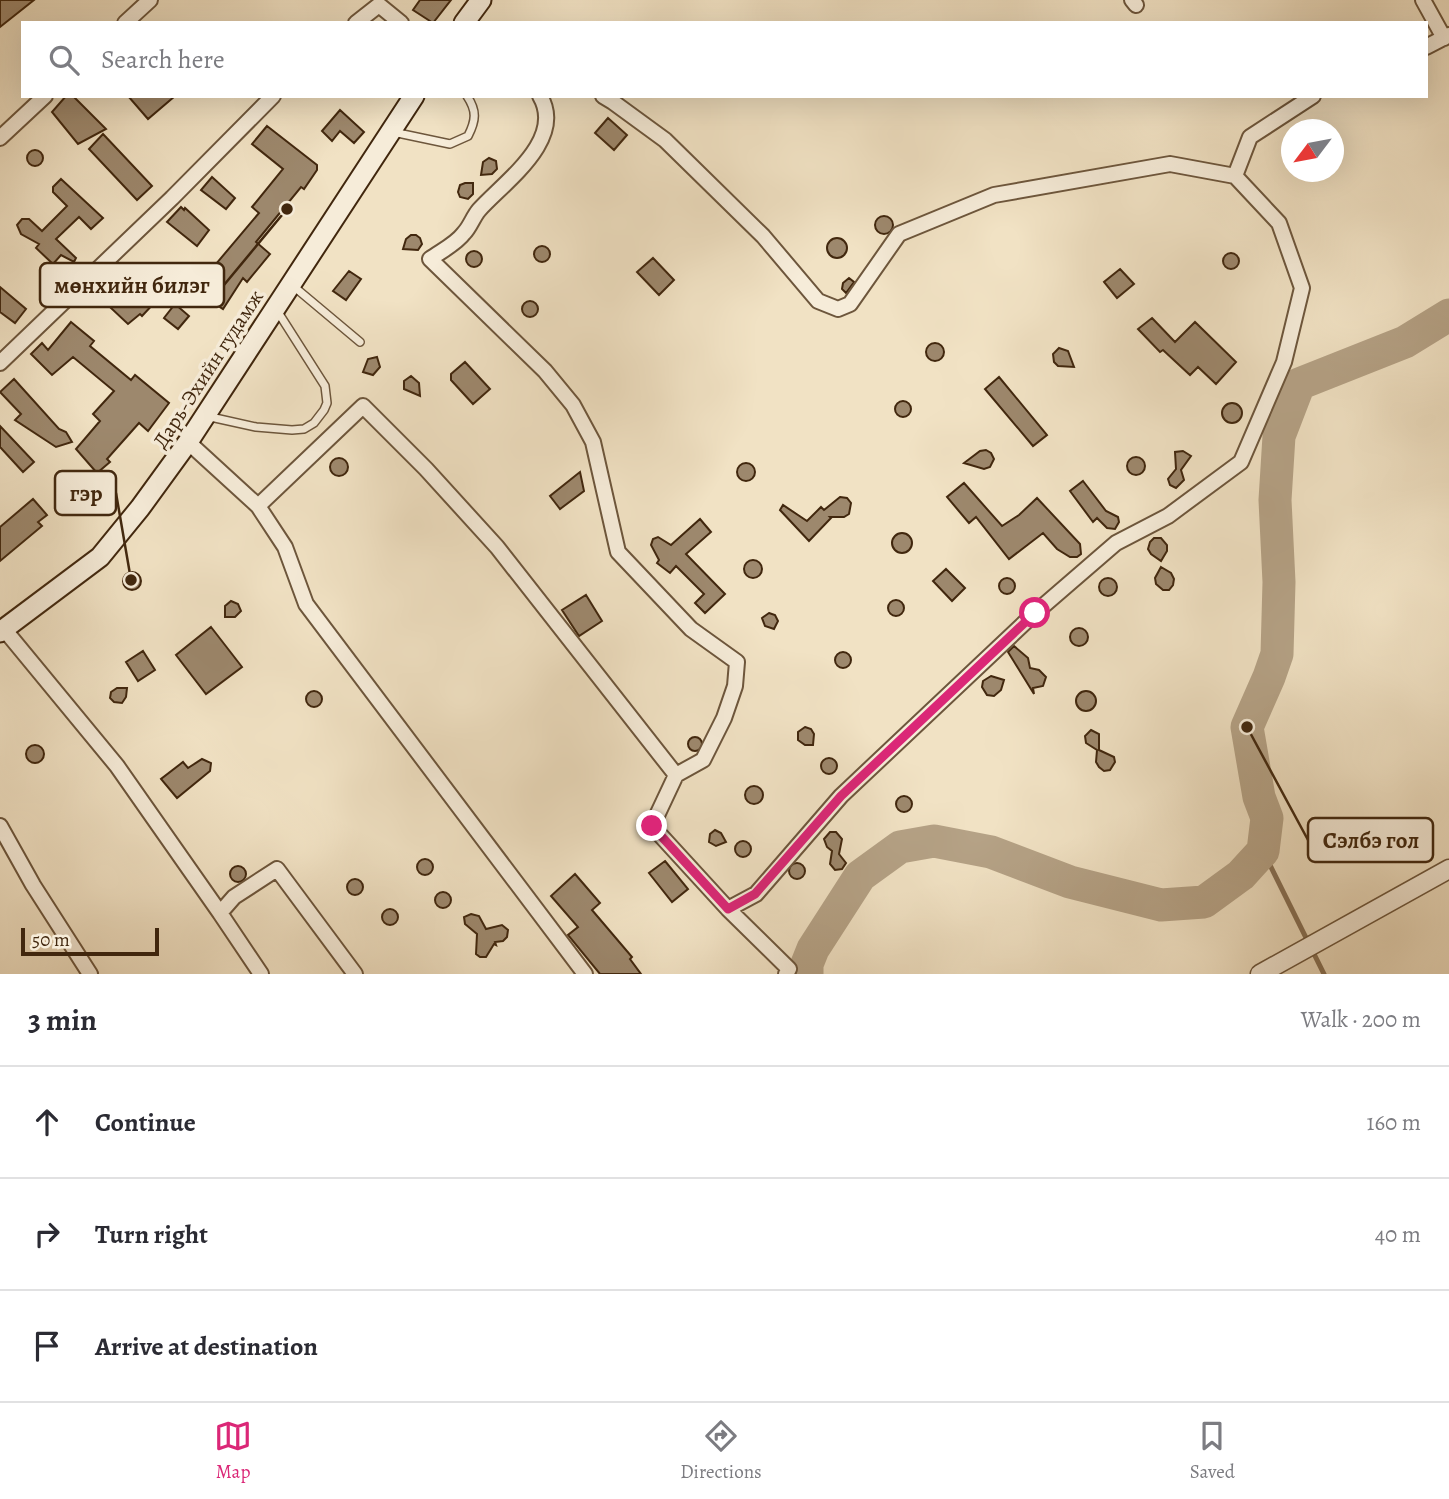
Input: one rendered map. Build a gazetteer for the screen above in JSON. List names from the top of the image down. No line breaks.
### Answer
{"streets":{"main road":["Дарь-Эхийн гудамж"]},"places":["мөнхийн билэг","гэр","Сэлбэ гол"],"scale_bar":"50 m","north":"bottom left","page":{"search":"Search here","scale":"50 m","heading":["3 min","Walk · 200 m"],"list":[["Continue","160 m"],["Turn right","40 m"],"Arrive at destination"],"nav":["Map","Directions","Saved"]}}
